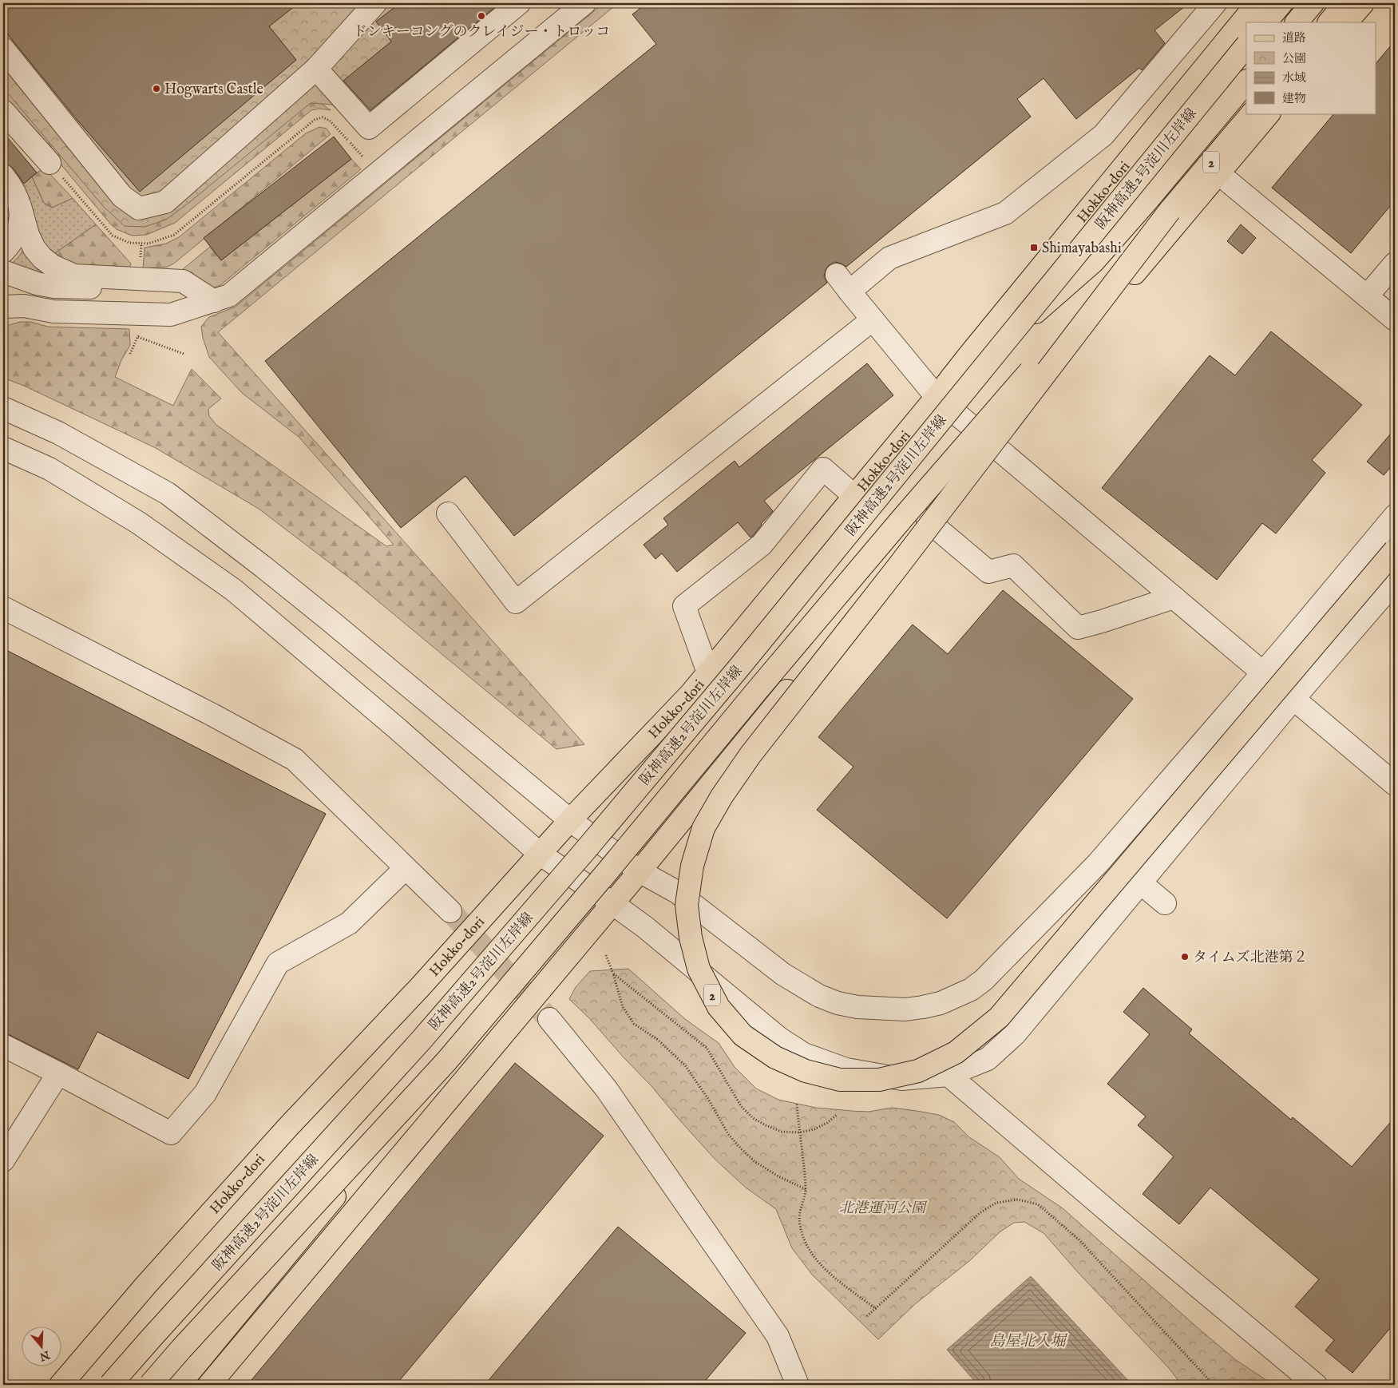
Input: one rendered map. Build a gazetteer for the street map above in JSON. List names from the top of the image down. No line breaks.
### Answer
{"streets":{"main road":["2","阪神高速2号淀川左岸線","Hokko-dori"]},"crossings":[["2","阪神高速2号淀川左岸線"]],"water":["島屋北入堀"],"parks":["北港運河公園"],"places":{"other":["ドンキーコングのクレイジー・トロッコ","Hogwarts Castle","タイムズ北港第２"],"transit":["Shimayabashi"]},"legend":["道路","公園","水域","建物"],"north":"bottom"}
